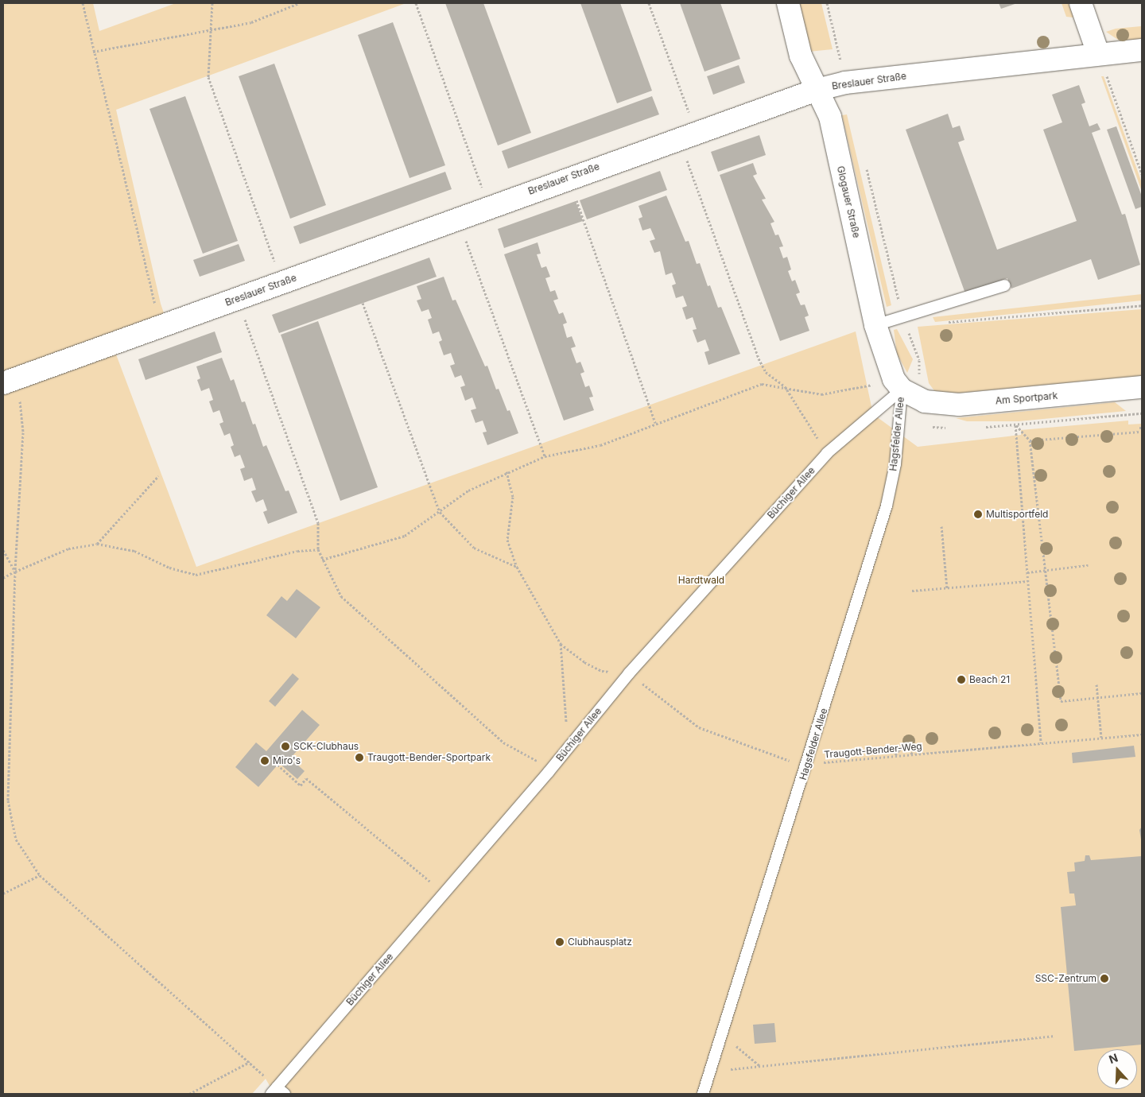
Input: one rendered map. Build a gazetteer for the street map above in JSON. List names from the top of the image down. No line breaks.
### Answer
{"streets":{"street":["Breslauer Straße","Glogauer Straße","Am Sportpark"],"lane":["Hagsfelder Allee","Büchiger Allee"],"path":["Traugott-Bender-Weg"]},"crossings":[["Breslauer Straße","Glogauer Straße"],["Glogauer Straße","Am Sportpark"],["Glogauer Straße","Hagsfelder Allee"],["Glogauer Straße","Büchiger Allee"],["Am Sportpark","Hagsfelder Allee"],["Am Sportpark","Büchiger Allee"],["Hagsfelder Allee","Büchiger Allee"],["Hagsfelder Allee","Traugott-Bender-Weg"],["Büchiger Allee","Traugott-Bender-Weg"]],"parks":["Hardtwald"],"places":["Multisportfeld","Beach 21","SCK-Clubhaus","Traugott-Bender-Sportpark","Miro's","Clubhausplatz","SSC-Zentrum"],"north":"top"}
